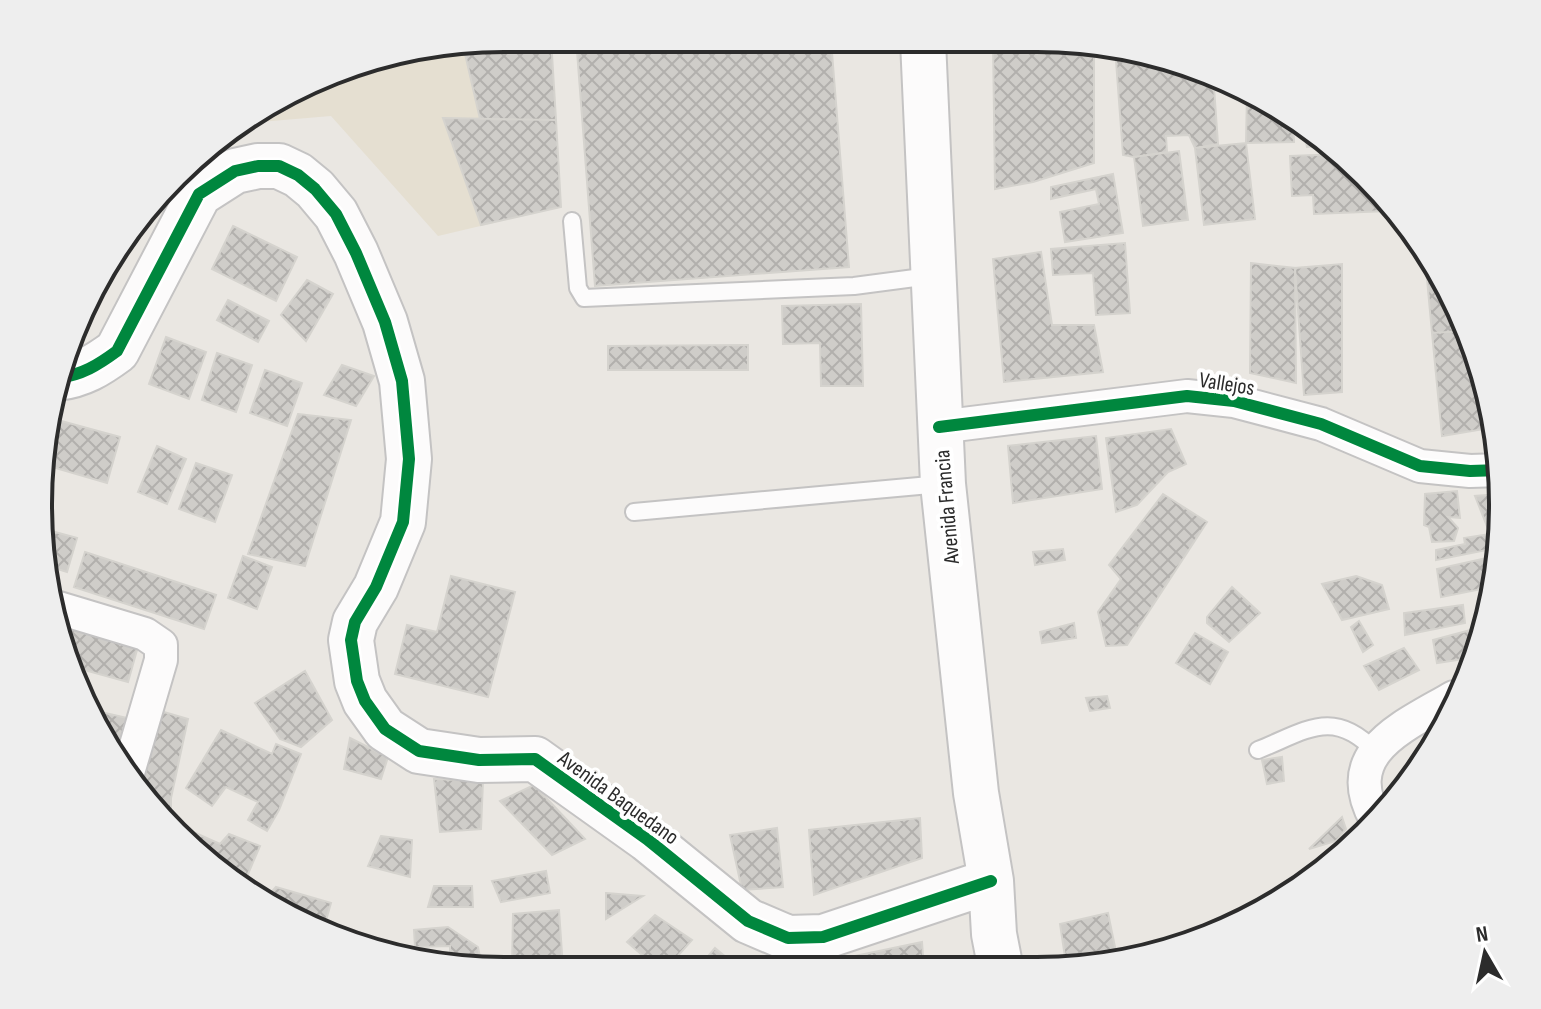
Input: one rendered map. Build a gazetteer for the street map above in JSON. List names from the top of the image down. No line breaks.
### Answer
{"streets":{"street":["Vallejos","Avenida Francia","Avenida Baquedano"]},"crossings":[["Vallejos","Avenida Francia"],["Avenida Francia","Avenida Baquedano"]],"north":"top"}
